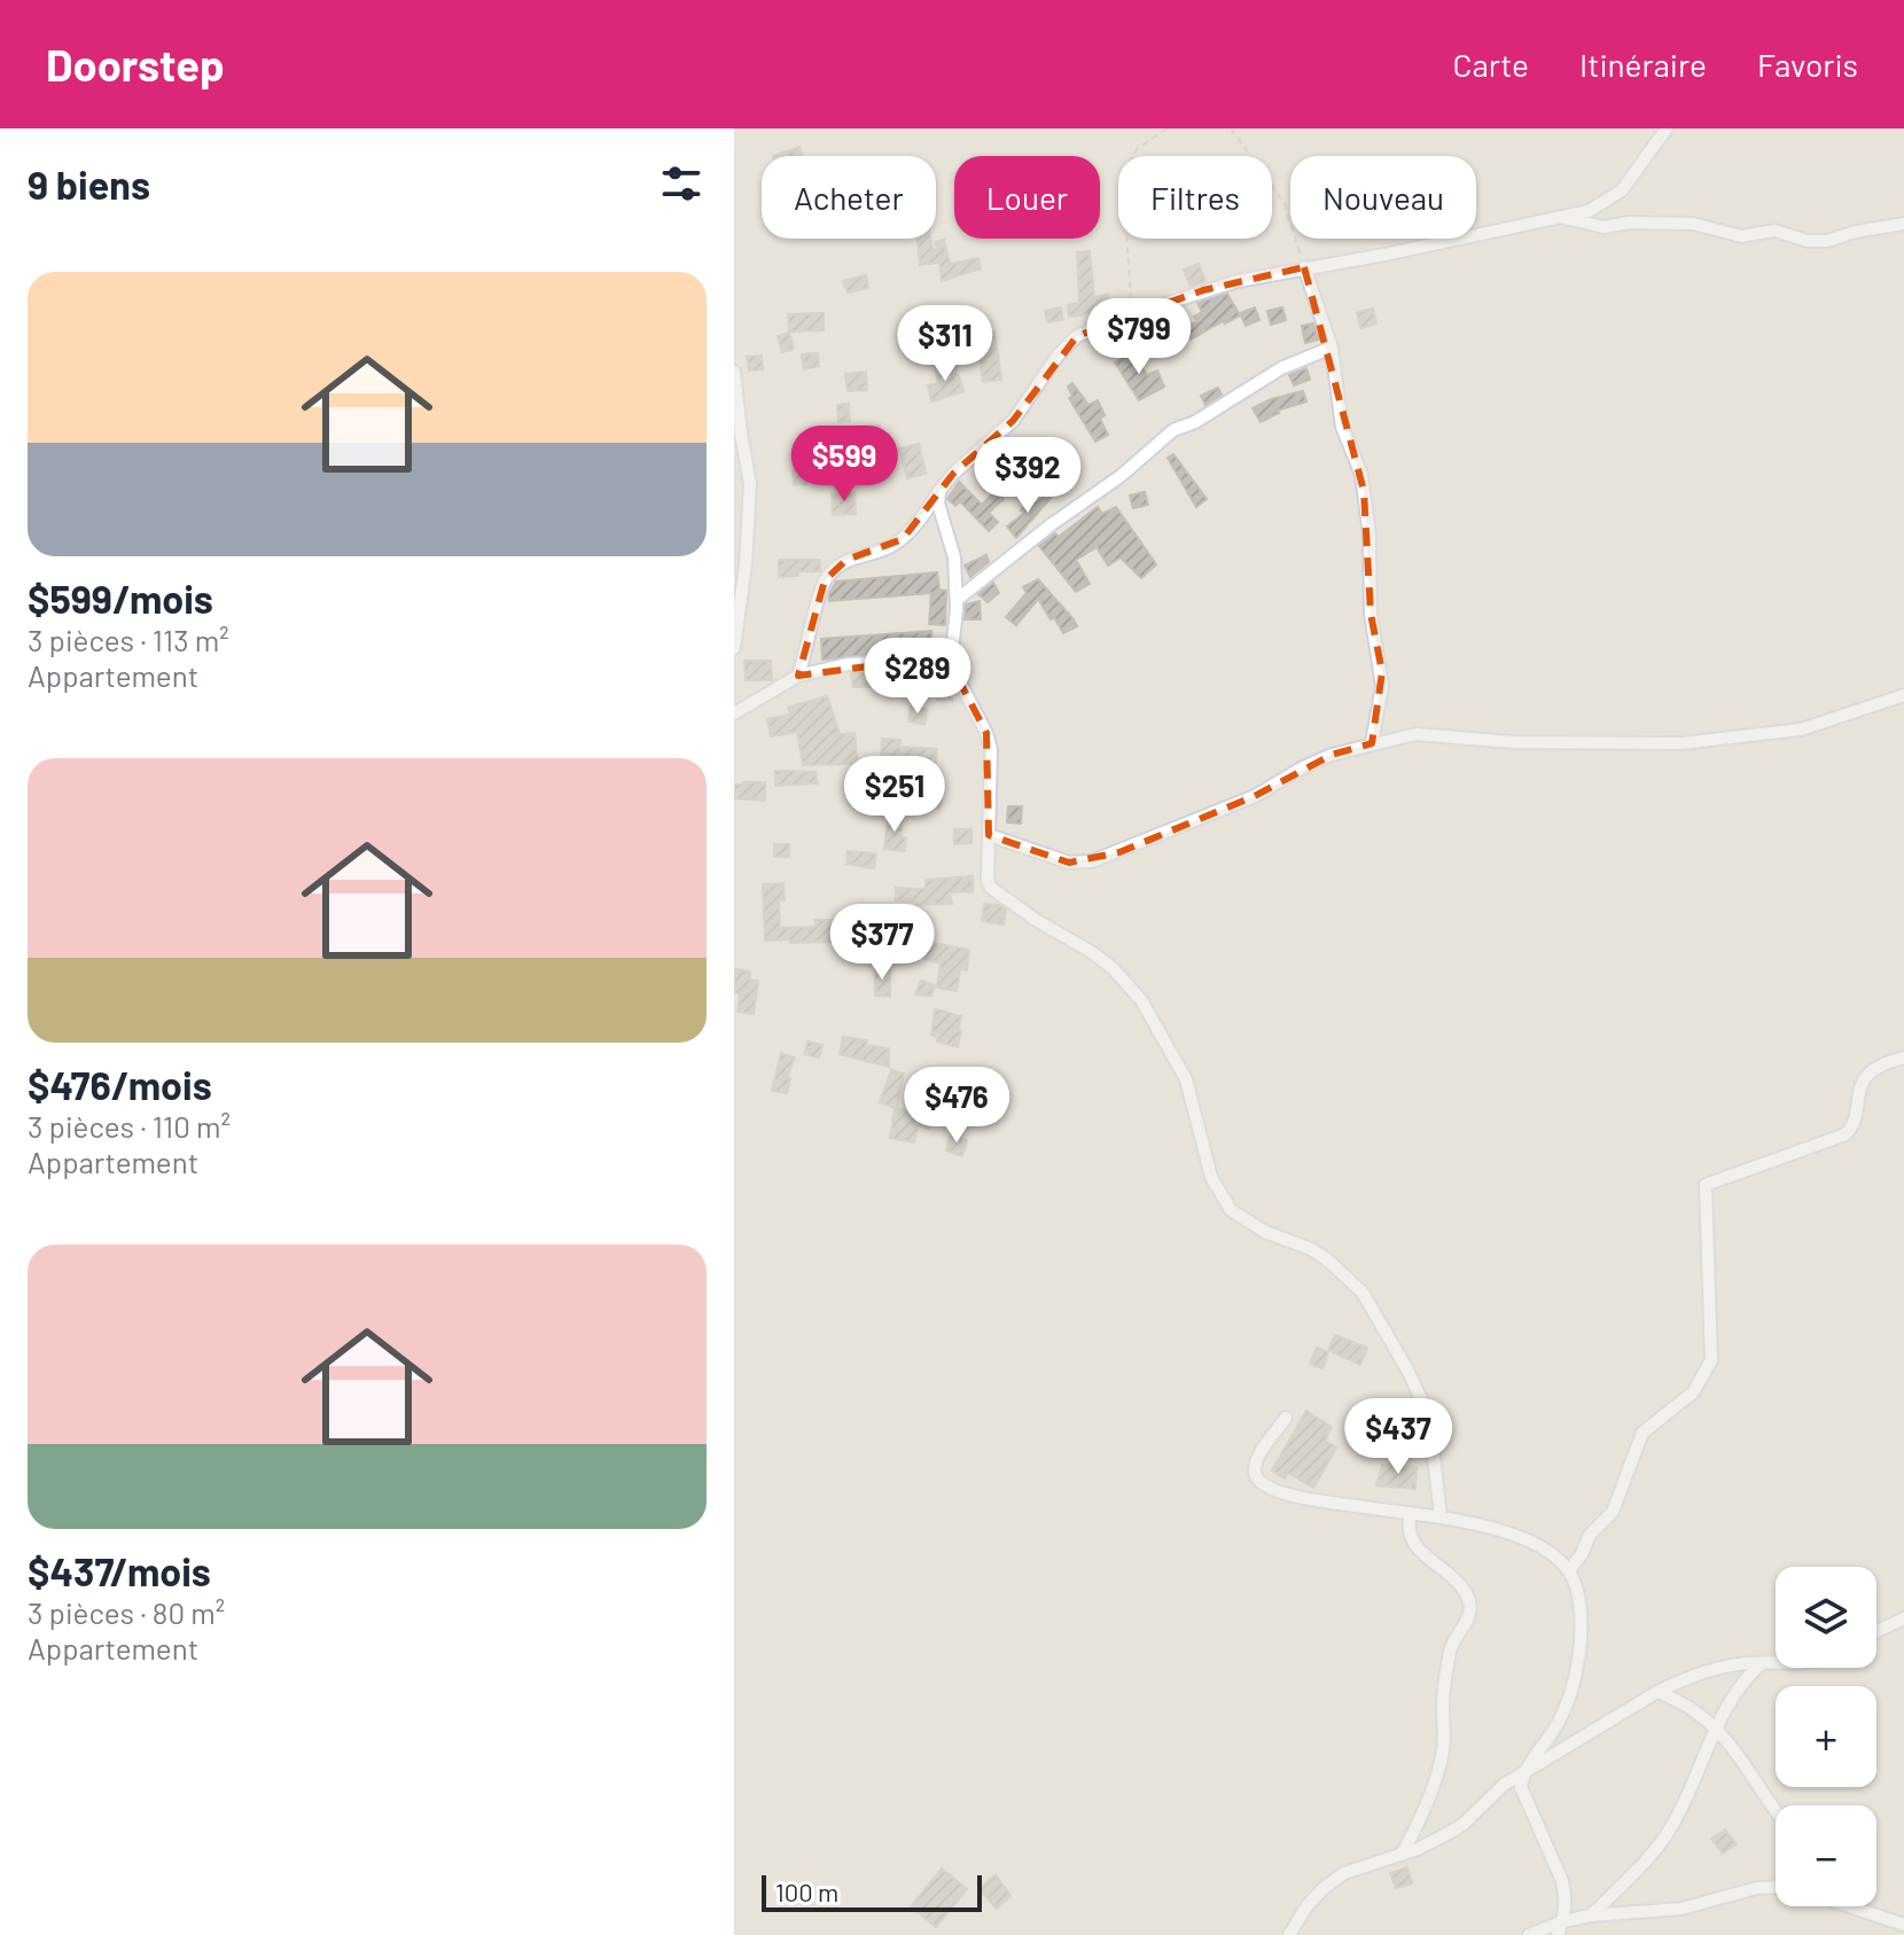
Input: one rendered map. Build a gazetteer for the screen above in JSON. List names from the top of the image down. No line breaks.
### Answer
{"scale_bar":"100 m","page":{"header":"Doorstep","nav":["Carte","Itinéraire","Favoris"],"heading":"9 biens","chip":["Acheter","Louer","Filtres","Nouveau"],"list":[{"name":"$599/mois","note":"3 pièces · 113 m² · Appartement"},{"name":"$476/mois","note":"3 pièces · 110 m² · Appartement"},{"name":"$437/mois","note":"3 pièces · 80 m² · Appartement"}],"price":["$799","$311","$599","$392","$289","$251","$377","$476","$437"],"map_buttons":["+","−"],"scale":"100 m"}}
